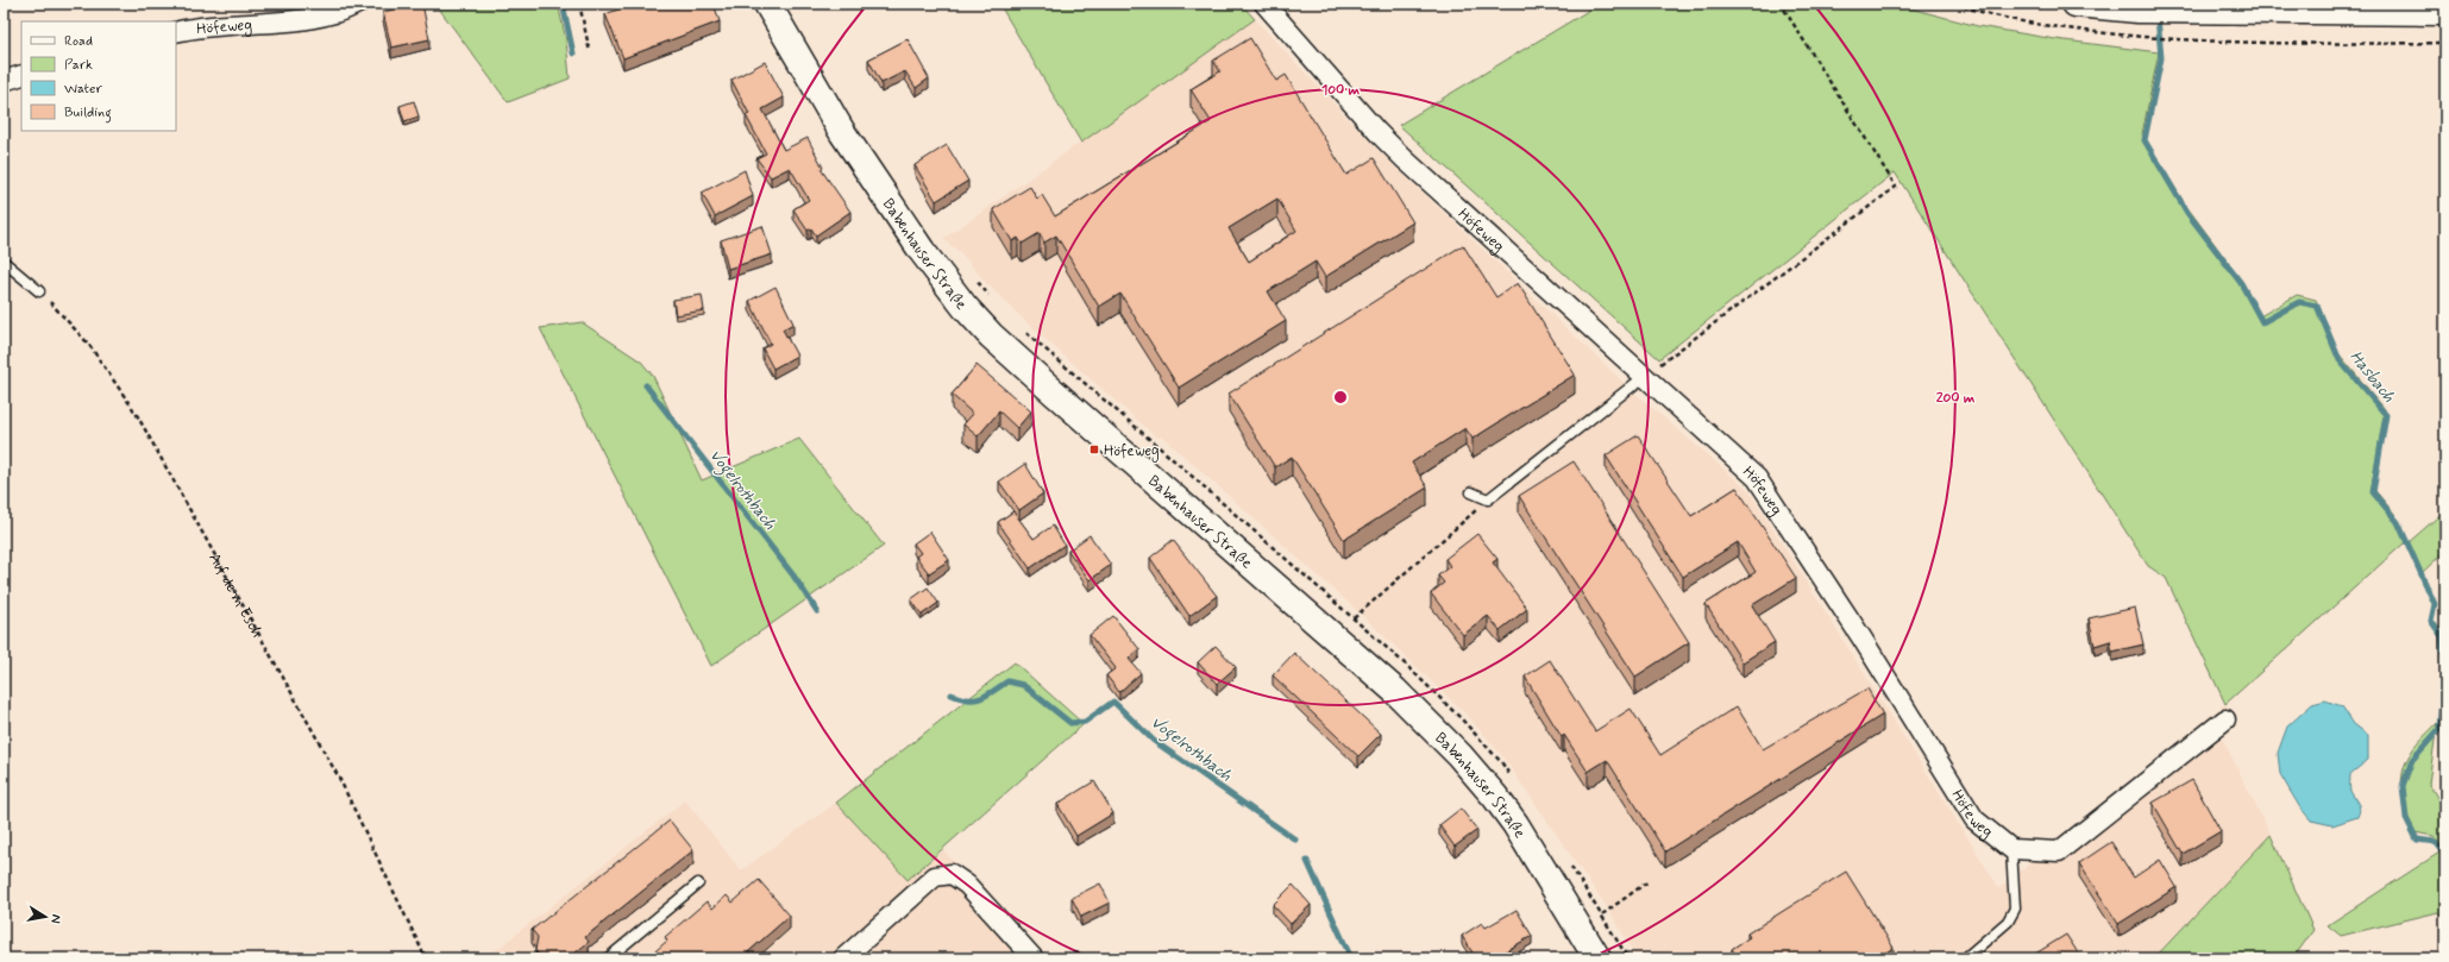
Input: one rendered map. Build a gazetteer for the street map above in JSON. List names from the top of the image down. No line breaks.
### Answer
{"streets":{"main road":["Babenhauser Straße"],"street":["Höfeweg"],"path":["Auf dem Esch"]},"water":["Hasbach","Vogelrothbach"],"places":{"transit":["Höfeweg"]},"legend":["Road","Park","Water","Building"],"north":"right","rings":["100 m","200 m"]}
